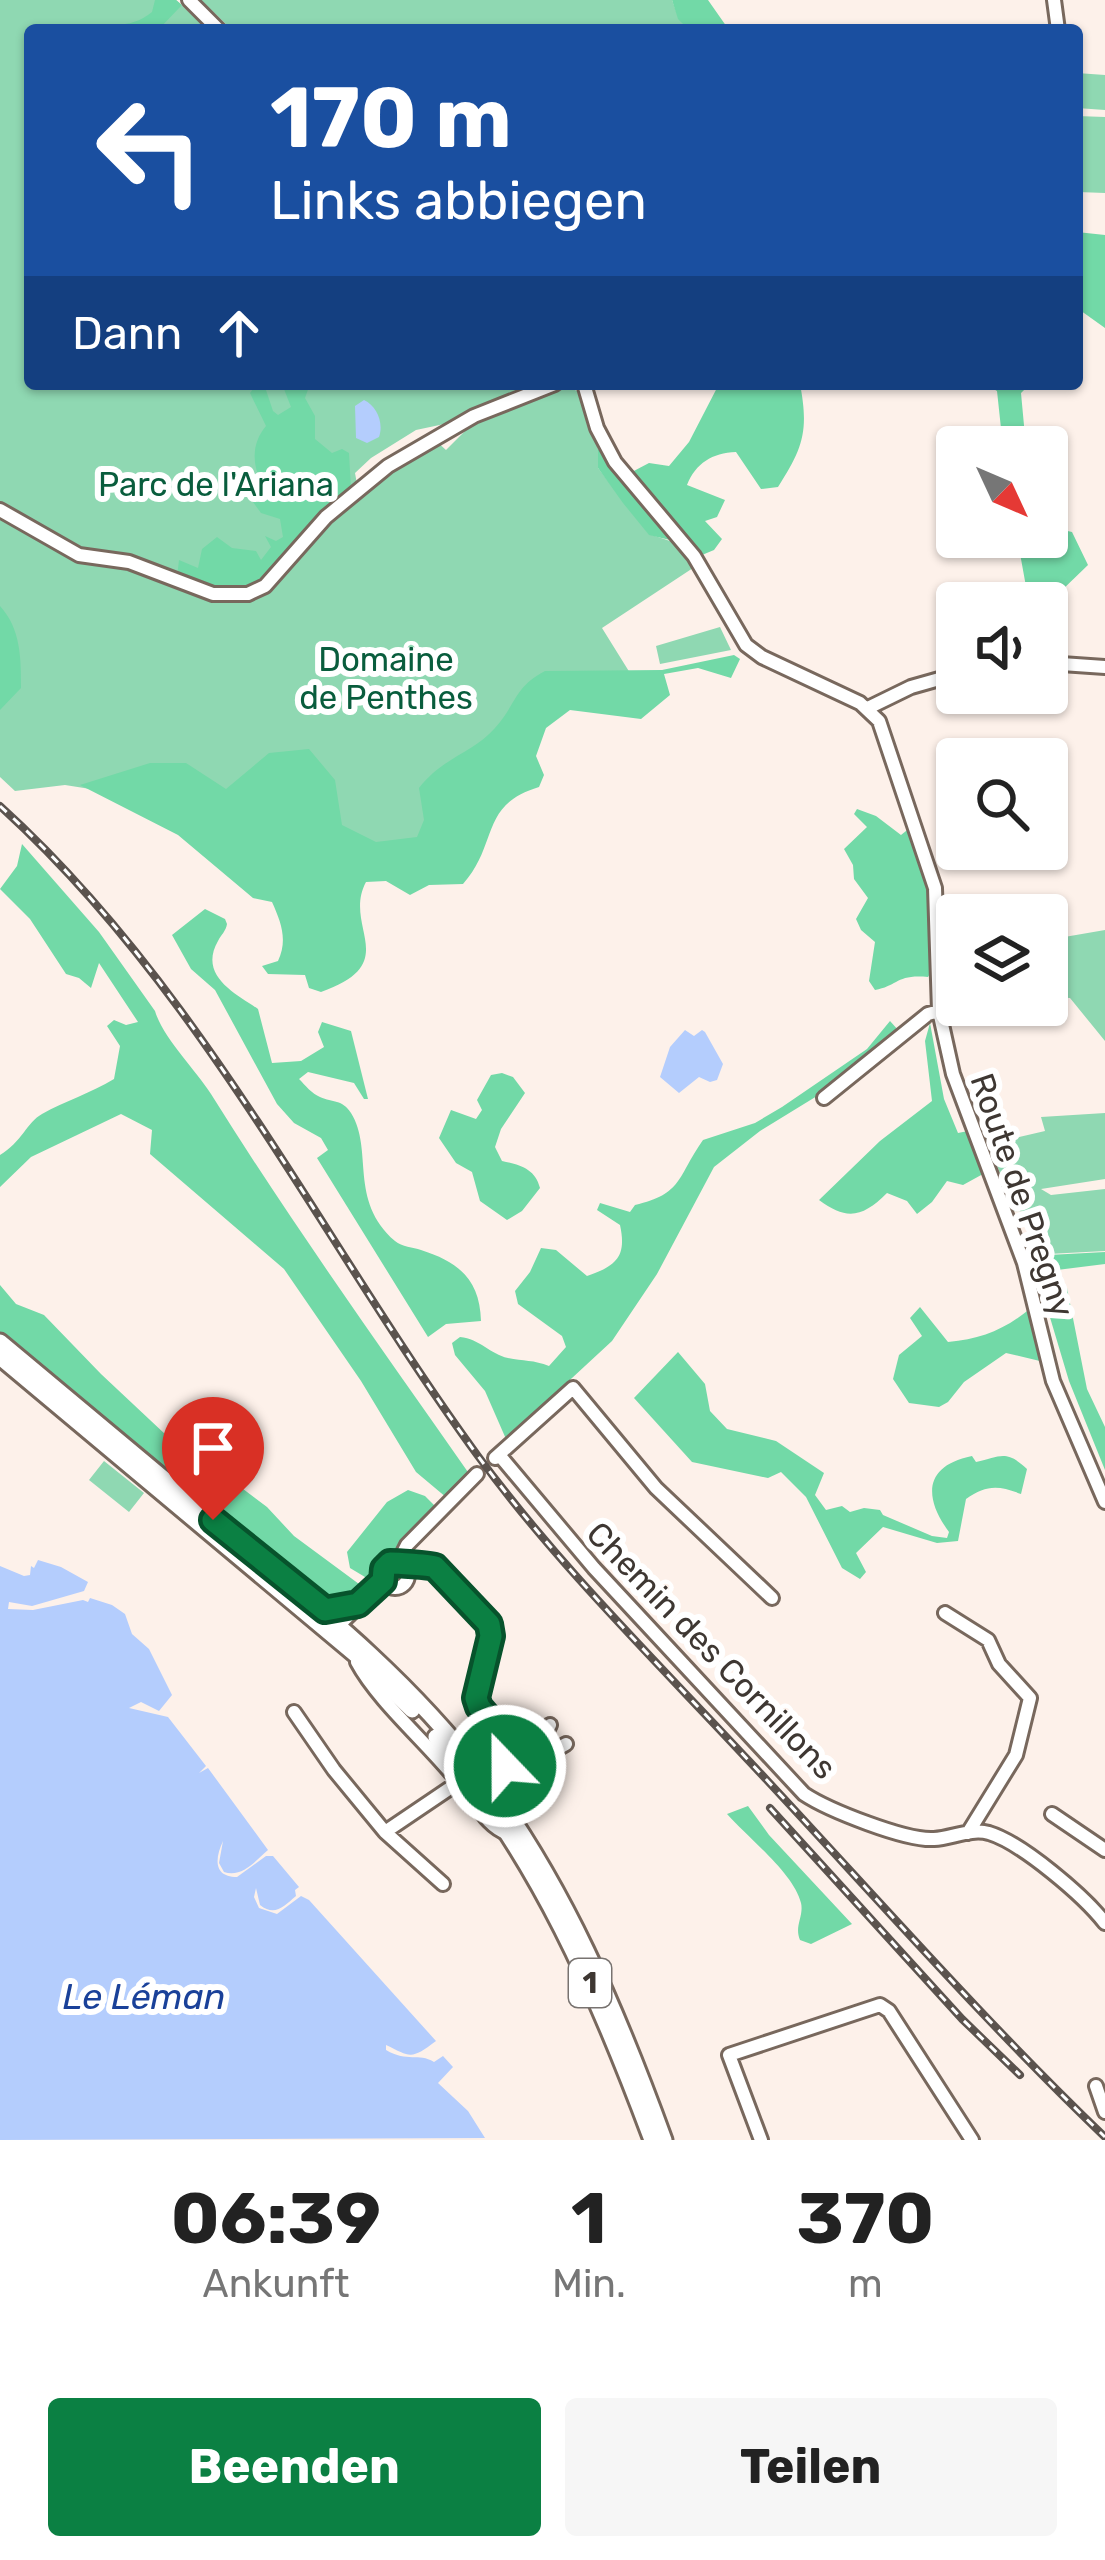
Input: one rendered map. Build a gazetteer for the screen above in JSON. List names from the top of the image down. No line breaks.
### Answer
{"streets":{"main road":["1"],"street":["Route de Pregny","Chemin des Cornillons"]},"water":["Le Léman"],"parks":["Parc de l'Ariana","Domaine de Penthes"],"north":"bottom right","page":{"turn":["170 m","Links abbiegen"],"then":"Dann","eta":["06:39","Ankunft","1","Min.","370","m"],"buttons":["Beenden","Teilen"]}}
